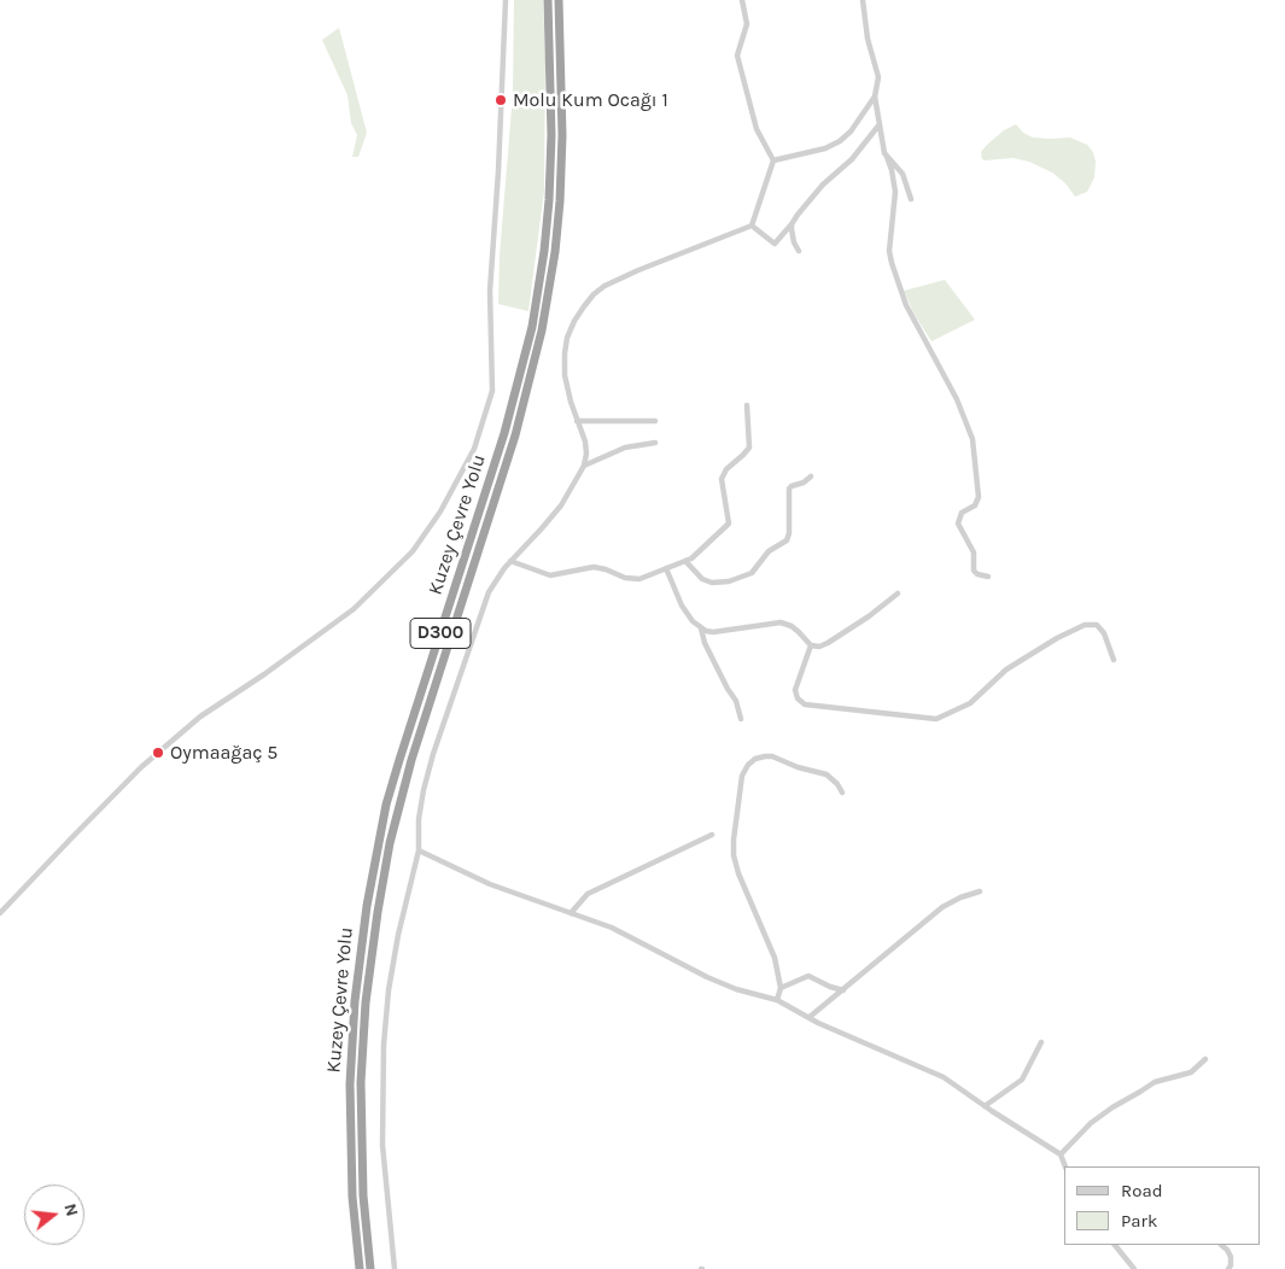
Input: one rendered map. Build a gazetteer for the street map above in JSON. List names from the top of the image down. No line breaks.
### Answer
{"streets":{"highway":["Kuzey Çevre Yolu","D300"]},"places":["Molu Kum Ocağı 1","Oymaağaç 5"],"legend":["Road","Park"],"north":"right"}
